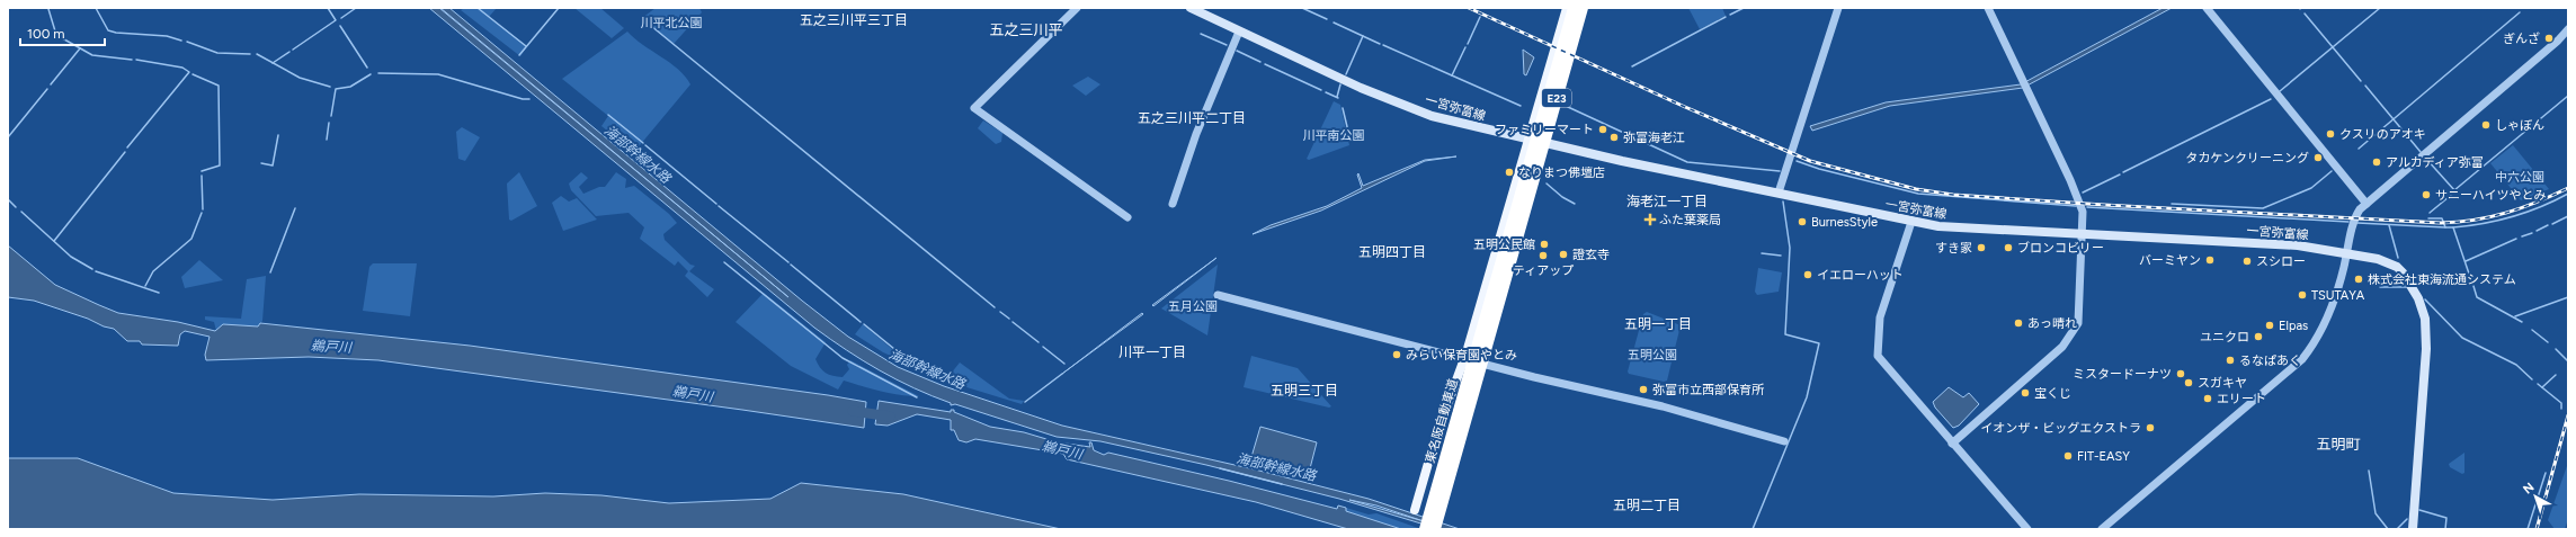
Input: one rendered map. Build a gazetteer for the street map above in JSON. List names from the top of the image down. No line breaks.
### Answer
{"streets":{"highway":["E23","東名阪自動車道"],"main road":["一宮弥富線"]},"districts":["五之三川平三丁目","五之三川平","五之三川平二丁目","海老江一丁目","五明四丁目","五明一丁目","川平一丁目","五明三丁目","五明町","五明二丁目"],"water":["海部幹線水路","鵜戸川"],"parks":["川平北公園","川平南公園","中六公園","五月公園","五明公園"],"places":{"other":["ぎんざ","しゃぼん","ファミリーマート","クスリのアオキ","弥富海老江","タカケンクリーニング","アルカディア弥富","なりまつ佛壇店","サニーハイツやとみ","BurnesStyle","五明公民館","すき家","ブロンコビリー","證玄寺","ティアップ","バーミヤン","スシロー","イエローハット","株式会社東海流通システム","TSUTAYA","あっ晴れ","Elpas","ユニクロ","みらい保育園やとみ","るなぱあく","ミスタードーナツ","スガキヤ","弥富市立西部保育所","宝くじ","エリート","イオンザ・ビッグエクストラ","FIT-EASY"],"health":["ふた葉薬局"]},"scale_bar":"100 m","north":"top left"}
